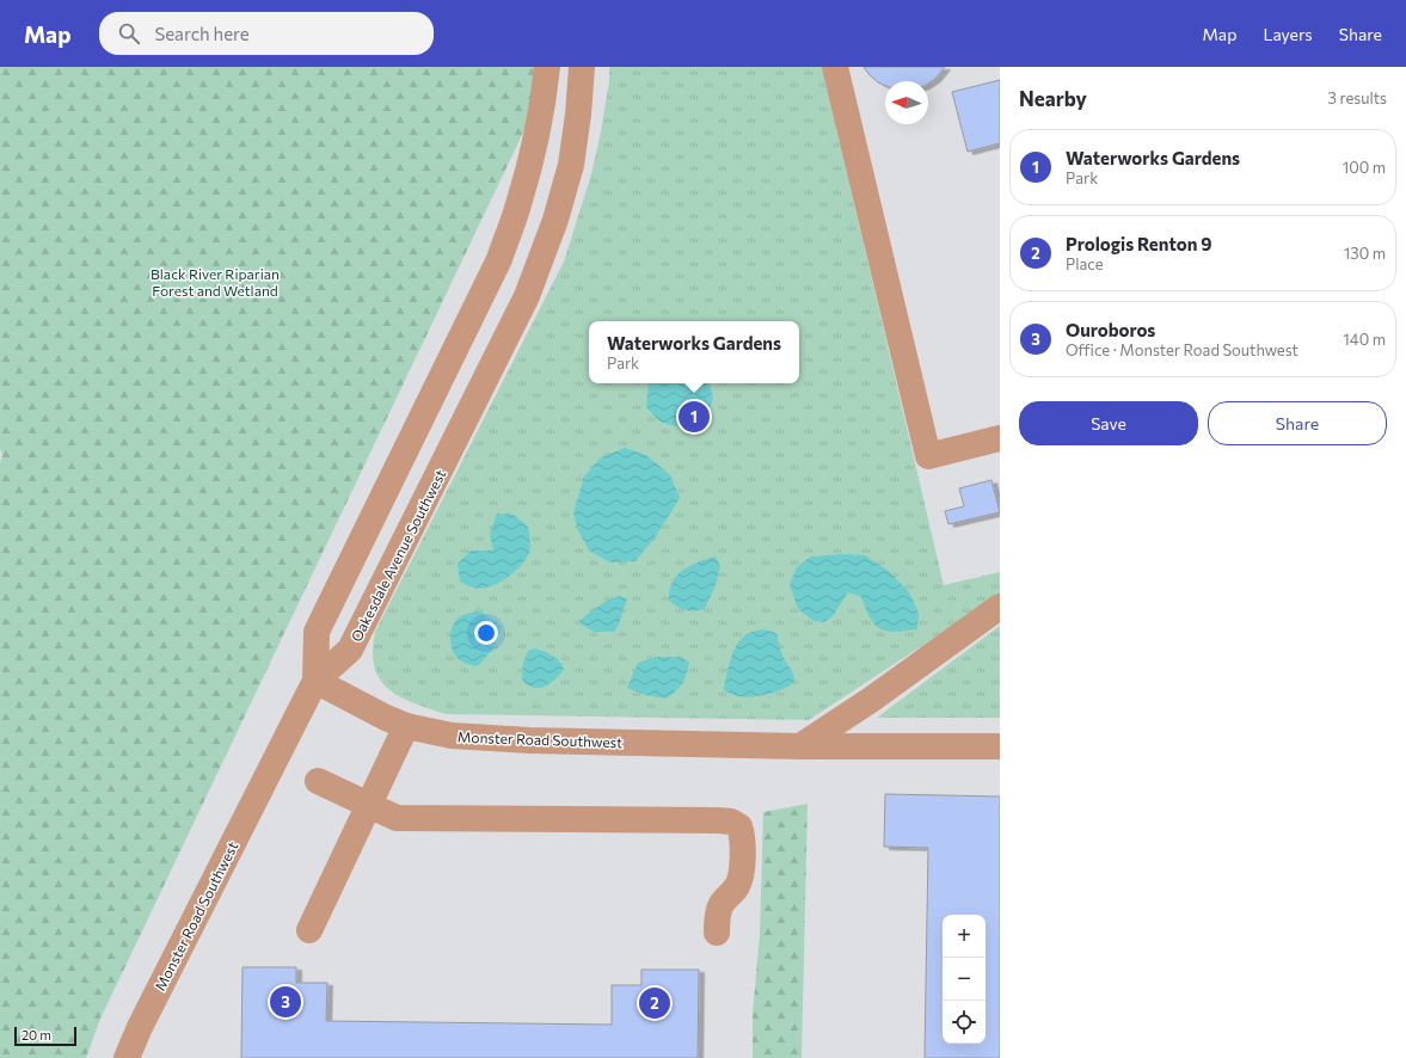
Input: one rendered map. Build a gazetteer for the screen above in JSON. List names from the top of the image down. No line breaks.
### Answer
{"streets":{"street":["Oakesdale Avenue Southwest","Monster Road Southwest"]},"crossings":[["Oakesdale Avenue Southwest","Monster Road Southwest"]],"parks":["Black River Riparian Forest and Wetland"],"scale_bar":"20 m","north":"left","page":{"header":"Map","search":"Search here","nav":["Map","Layers","Share"],"heading":["Nearby","3 results"],"list":[{"mark":"1","name":"Waterworks Gardens","note":"Park","value":"100 m"},{"mark":"2","name":"Prologis Renton 9","note":"Place","value":"130 m"},{"mark":"3","name":"Ouroboros","note":"Office · Monster Road Southwest","value":"140 m"}],"popup":["Waterworks Gardens","Park"],"buttons":["Save","Share"],"pins":["1","3","2"],"map_buttons":["+","−"],"scale":"20 m"}}
